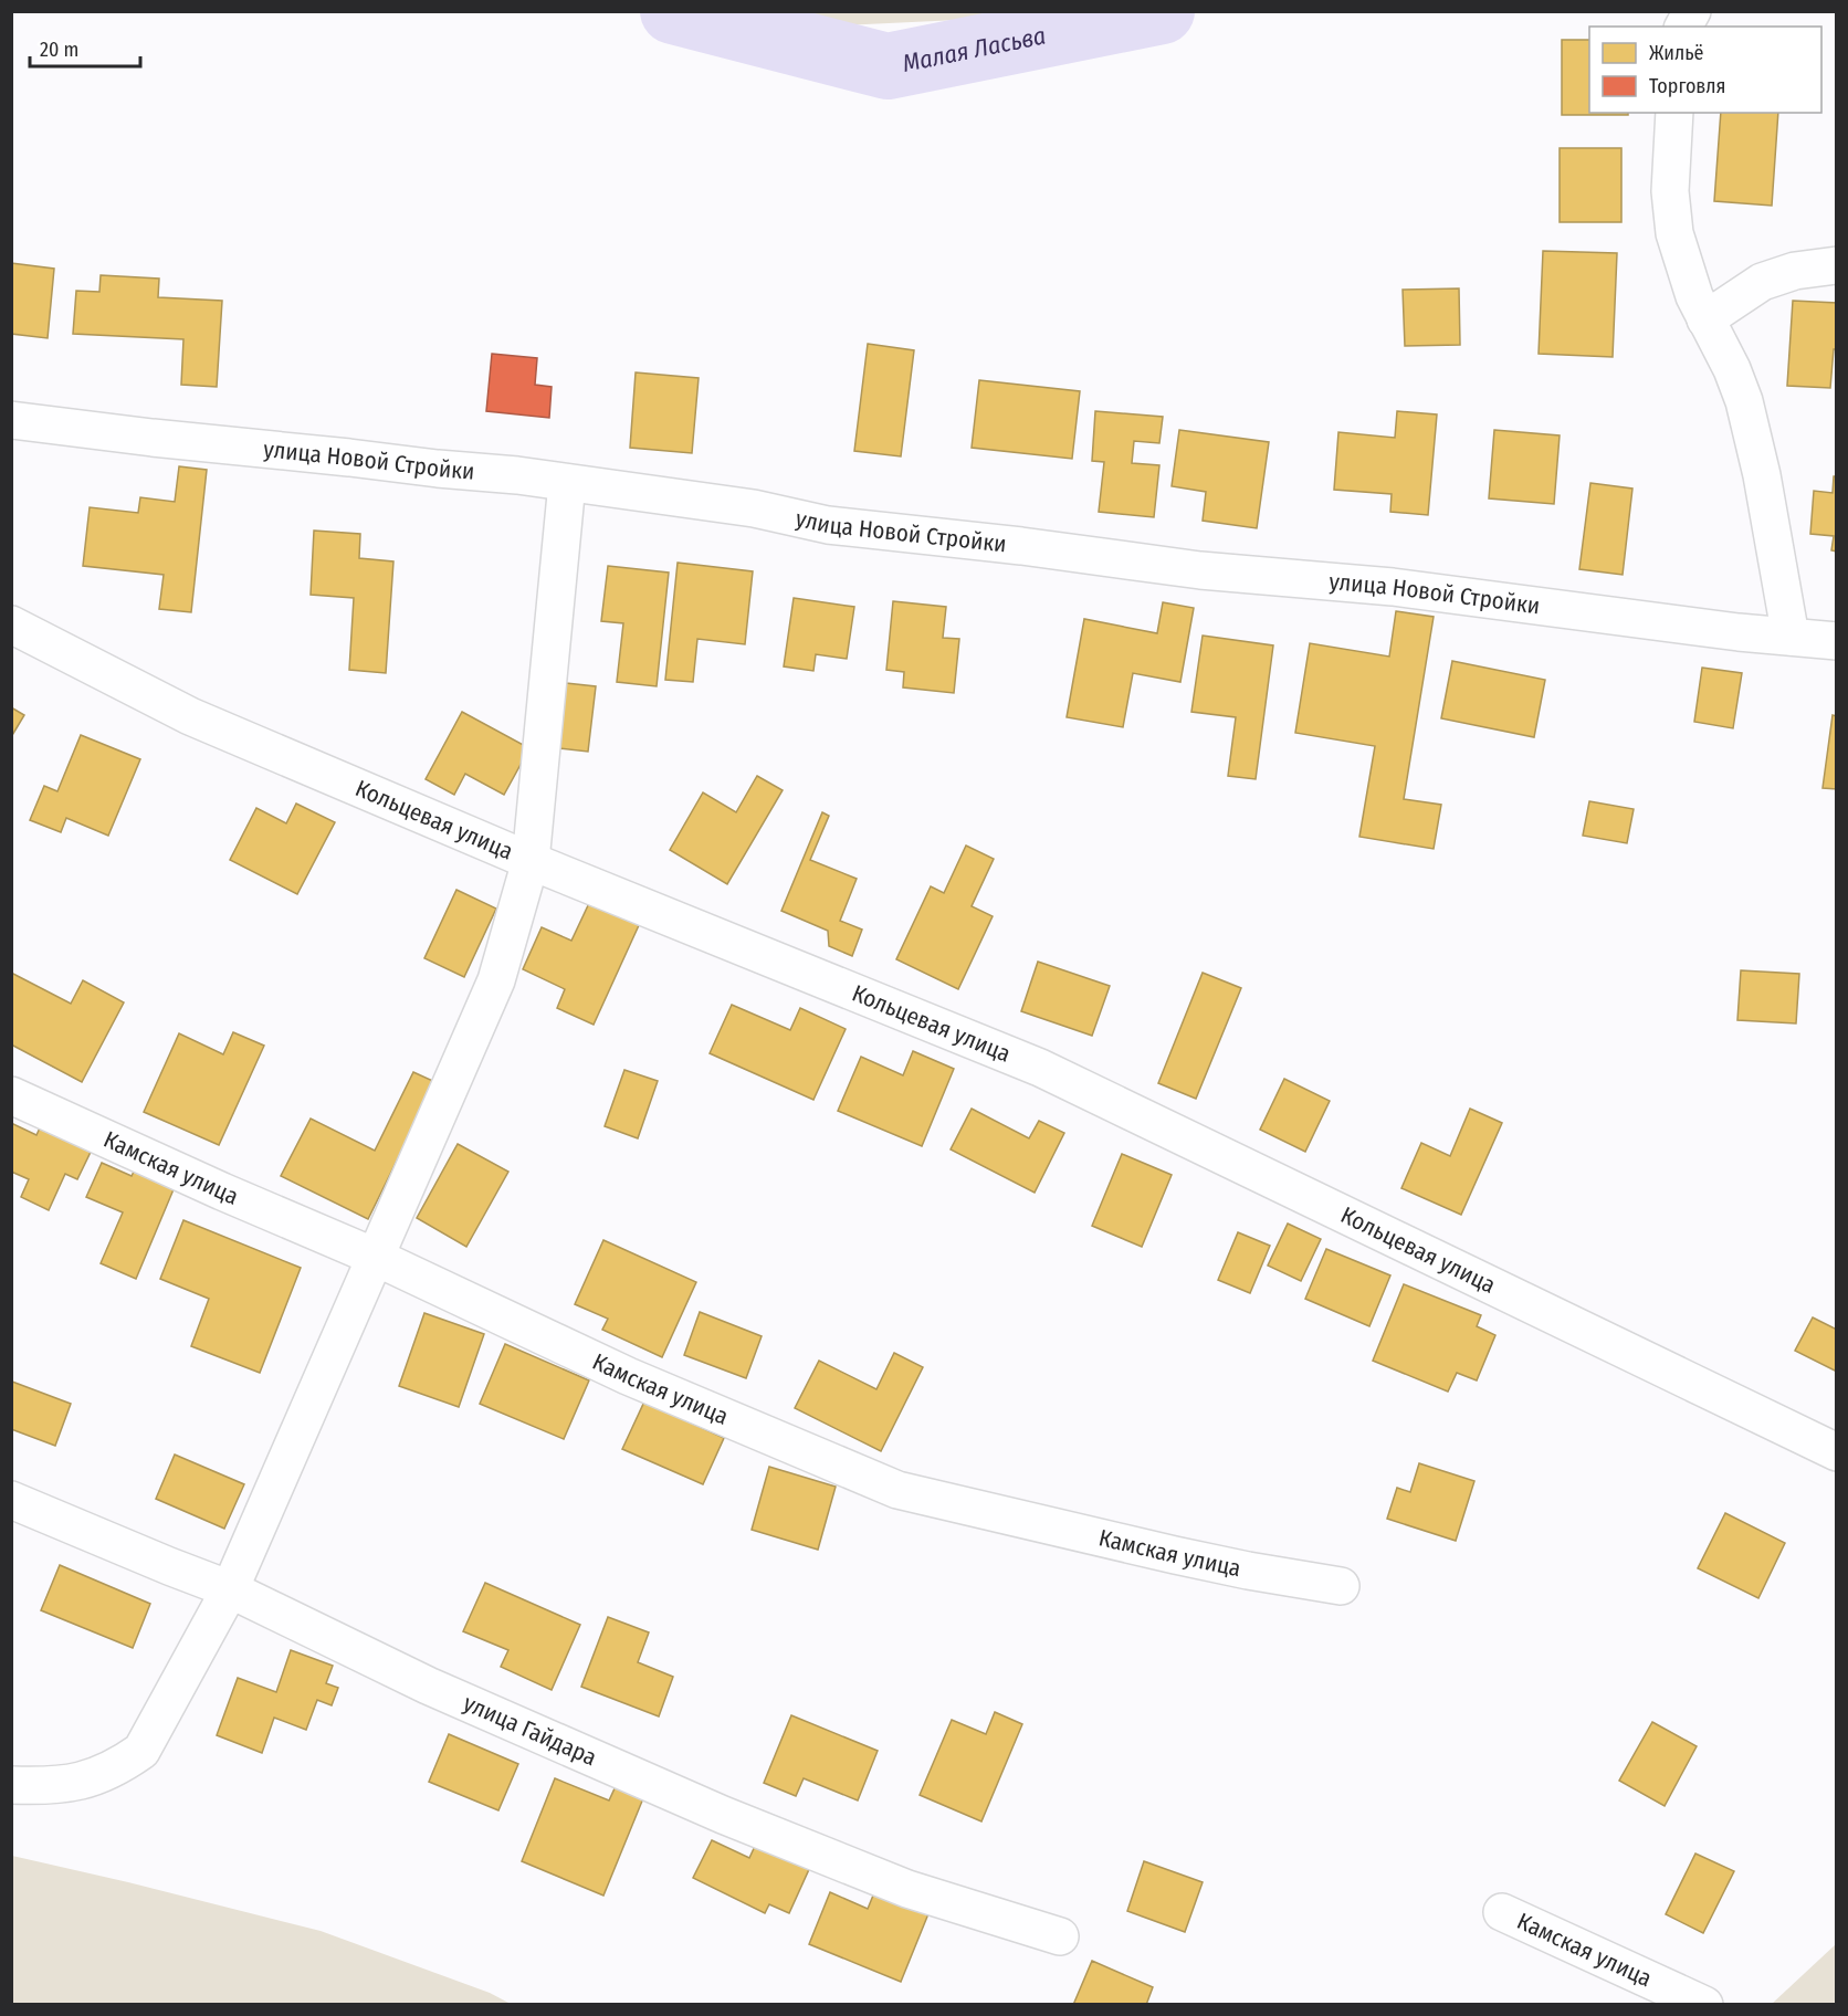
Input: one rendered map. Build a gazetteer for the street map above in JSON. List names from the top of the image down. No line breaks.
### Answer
{"streets":{"street":["улица Новой Стройки","Кольцевая улица","Камская улица","улица Гайдара"]},"water":["Малая Ласьва"],"legend":["Жильё","Торговля"],"scale_bar":"20 m"}
